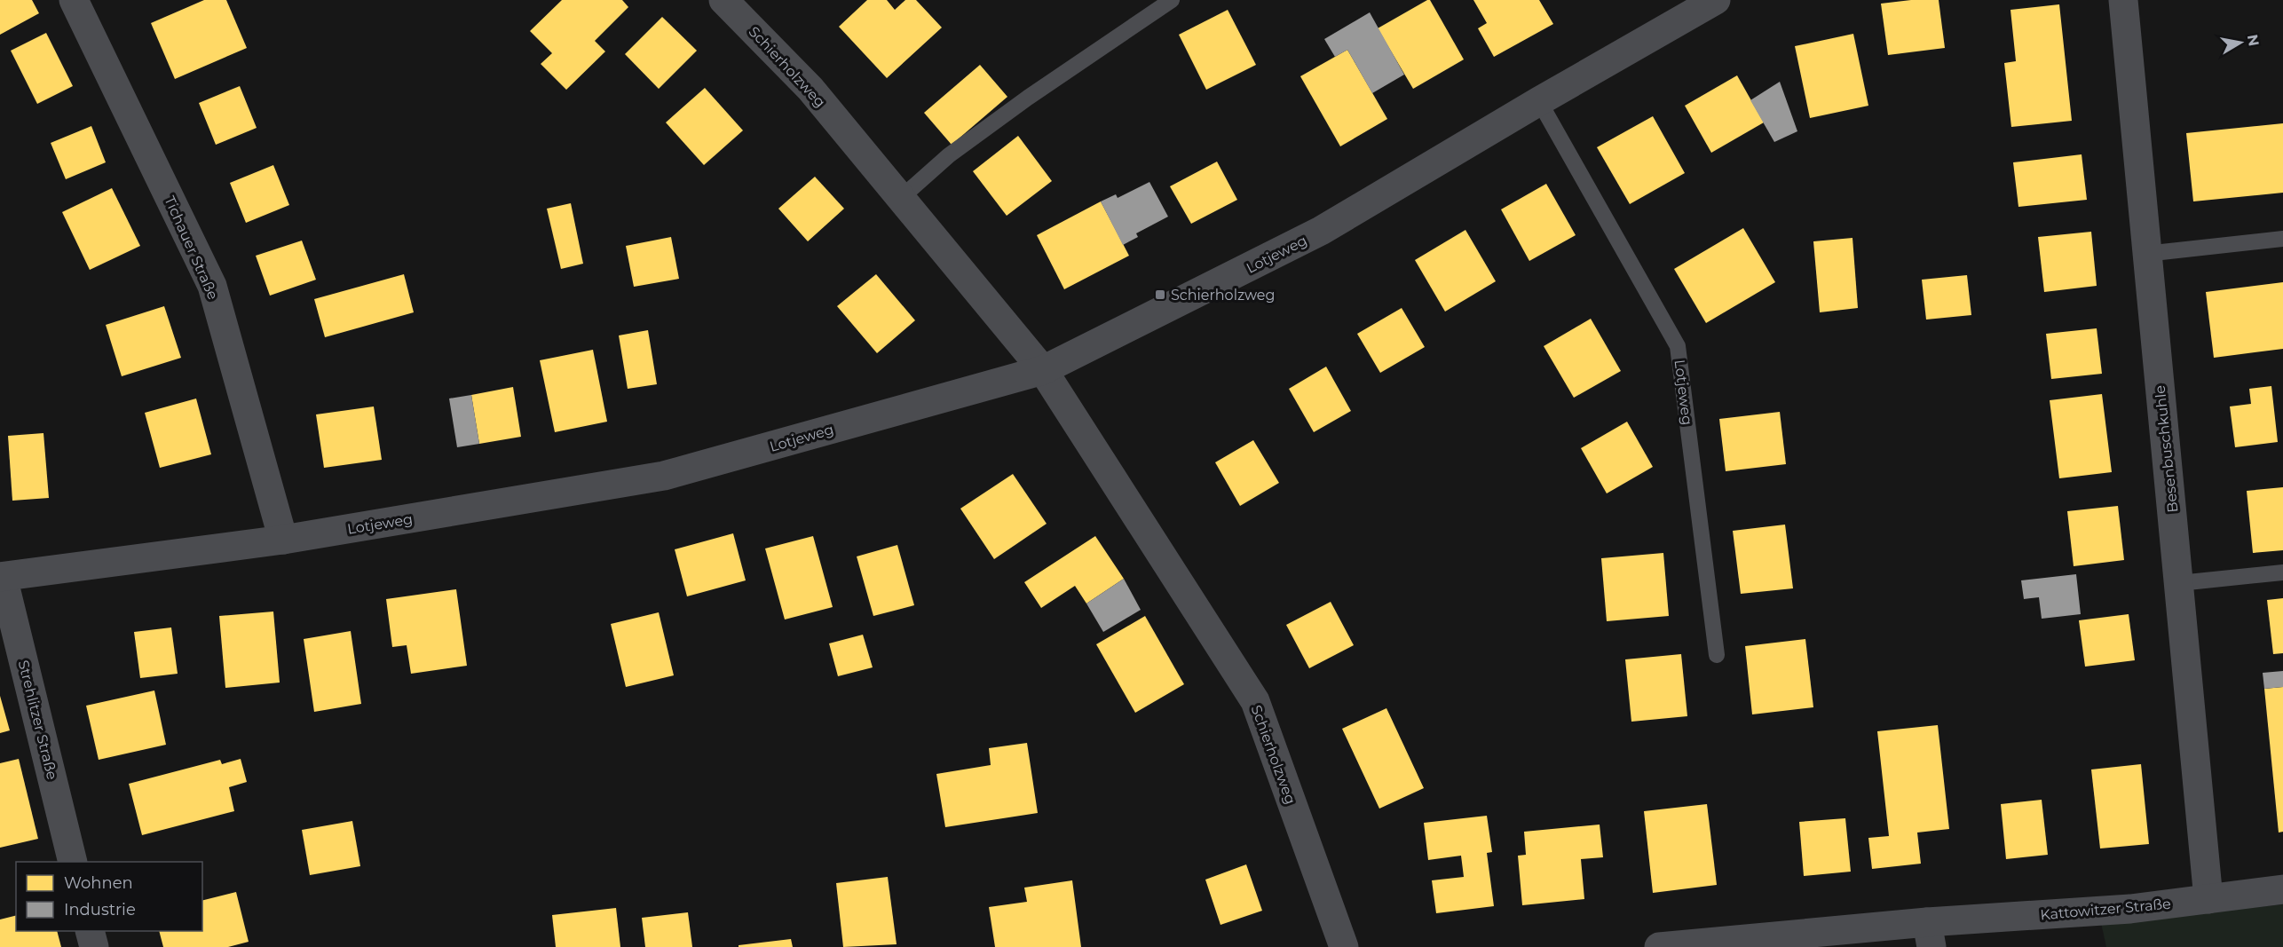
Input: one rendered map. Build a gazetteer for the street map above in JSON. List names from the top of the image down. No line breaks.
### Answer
{"streets":{"street":["Schierholzweg","Tichauer Straße","Lotjeweg","Besenbuschkuhle","Strehlitzer Straße","Kattowitzer Straße"]},"crossings":[["Schierholzweg","Lotjeweg"],["Tichauer Straße","Lotjeweg"],["Lotjeweg","Strehlitzer Straße"],["Besenbuschkuhle","Kattowitzer Straße"]],"places":{"transit":["Schierholzweg"]},"legend":["Wohnen","Industrie"],"north":"right"}
